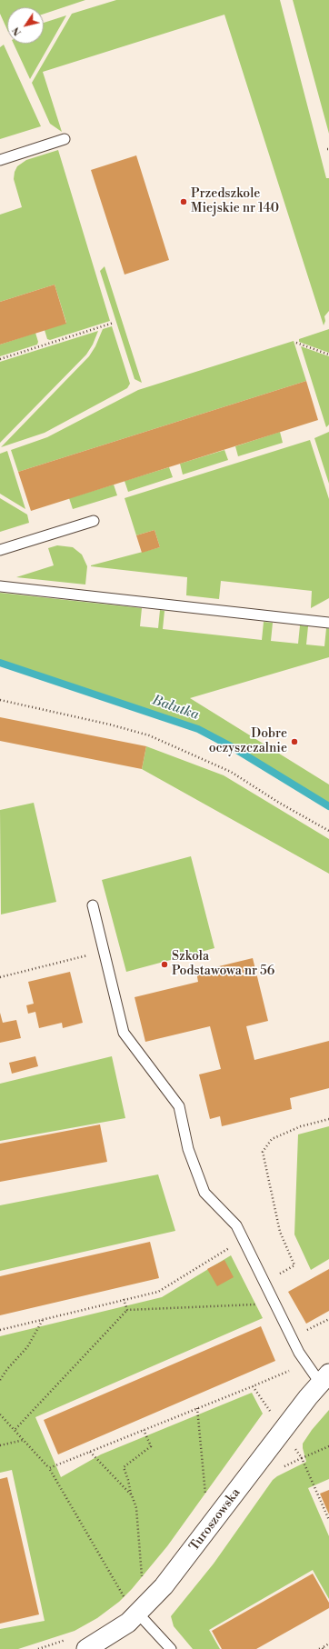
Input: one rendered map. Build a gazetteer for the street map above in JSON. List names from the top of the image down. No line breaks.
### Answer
{"streets":{"street":["Turoszowska"]},"water":["Bałutka"],"places":["Przedszkole Miejskie nr 140","Dobre oczyszczalnie","Szkoła Podstawowa nr 56"],"north":"bottom left"}
